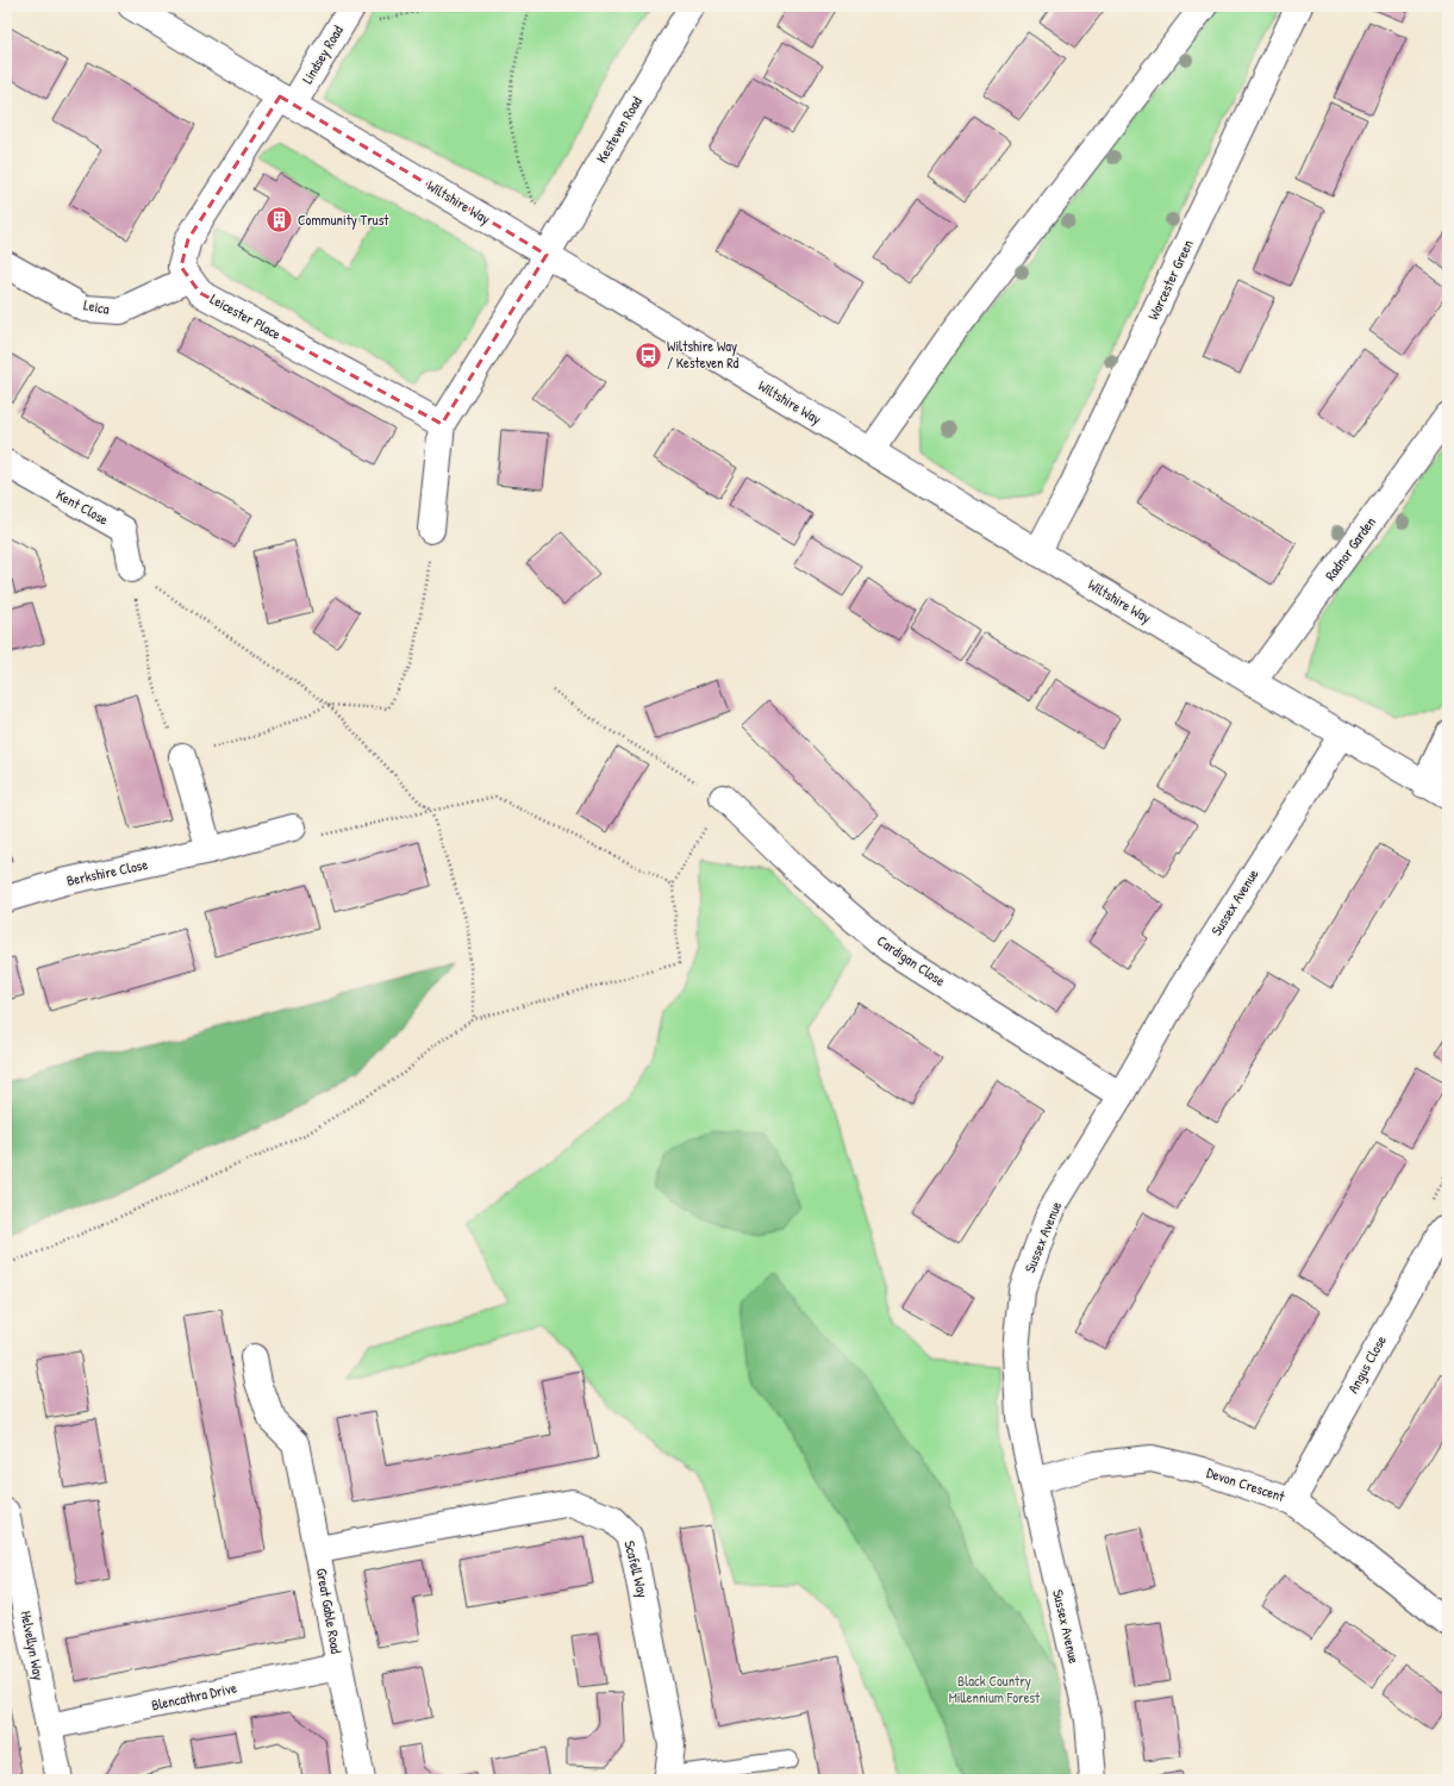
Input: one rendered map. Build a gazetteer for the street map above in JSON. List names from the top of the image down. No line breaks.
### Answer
{"streets":{"street":["Lindsey Road","Kesteven Road","Wiltshire Way","Worcester Green","Leica","Leicester Place","Kent Close","Radnor Garden","Berkshire Close","Sussex Avenue","Cardigan Close","Angus Close","Devon Crescent","Scafell Way","Great Gable Road","Helvellyn Way","Blencathra Drive"]},"crossings":[["Lindsey Road","Wiltshire Way"],["Lindsey Road","Leicester Place"],["Kesteven Road","Wiltshire Way"],["Wiltshire Way","Worcester Green"],["Wiltshire Way","Leicester Place"],["Wiltshire Way","Radnor Garden"],["Wiltshire Way","Sussex Avenue"],["Leica","Leicester Place"],["Sussex Avenue","Cardigan Close"],["Sussex Avenue","Devon Crescent"],["Angus Close","Devon Crescent"],["Scafell Way","Great Gable Road"],["Great Gable Road","Blencathra Drive"],["Helvellyn Way","Blencathra Drive"]],"parks":["Black Country Millennium Forest"],"places":{"building":["Community Trust"],"bus stop":["Wiltshire Way / Kesteven Rd"]}}
